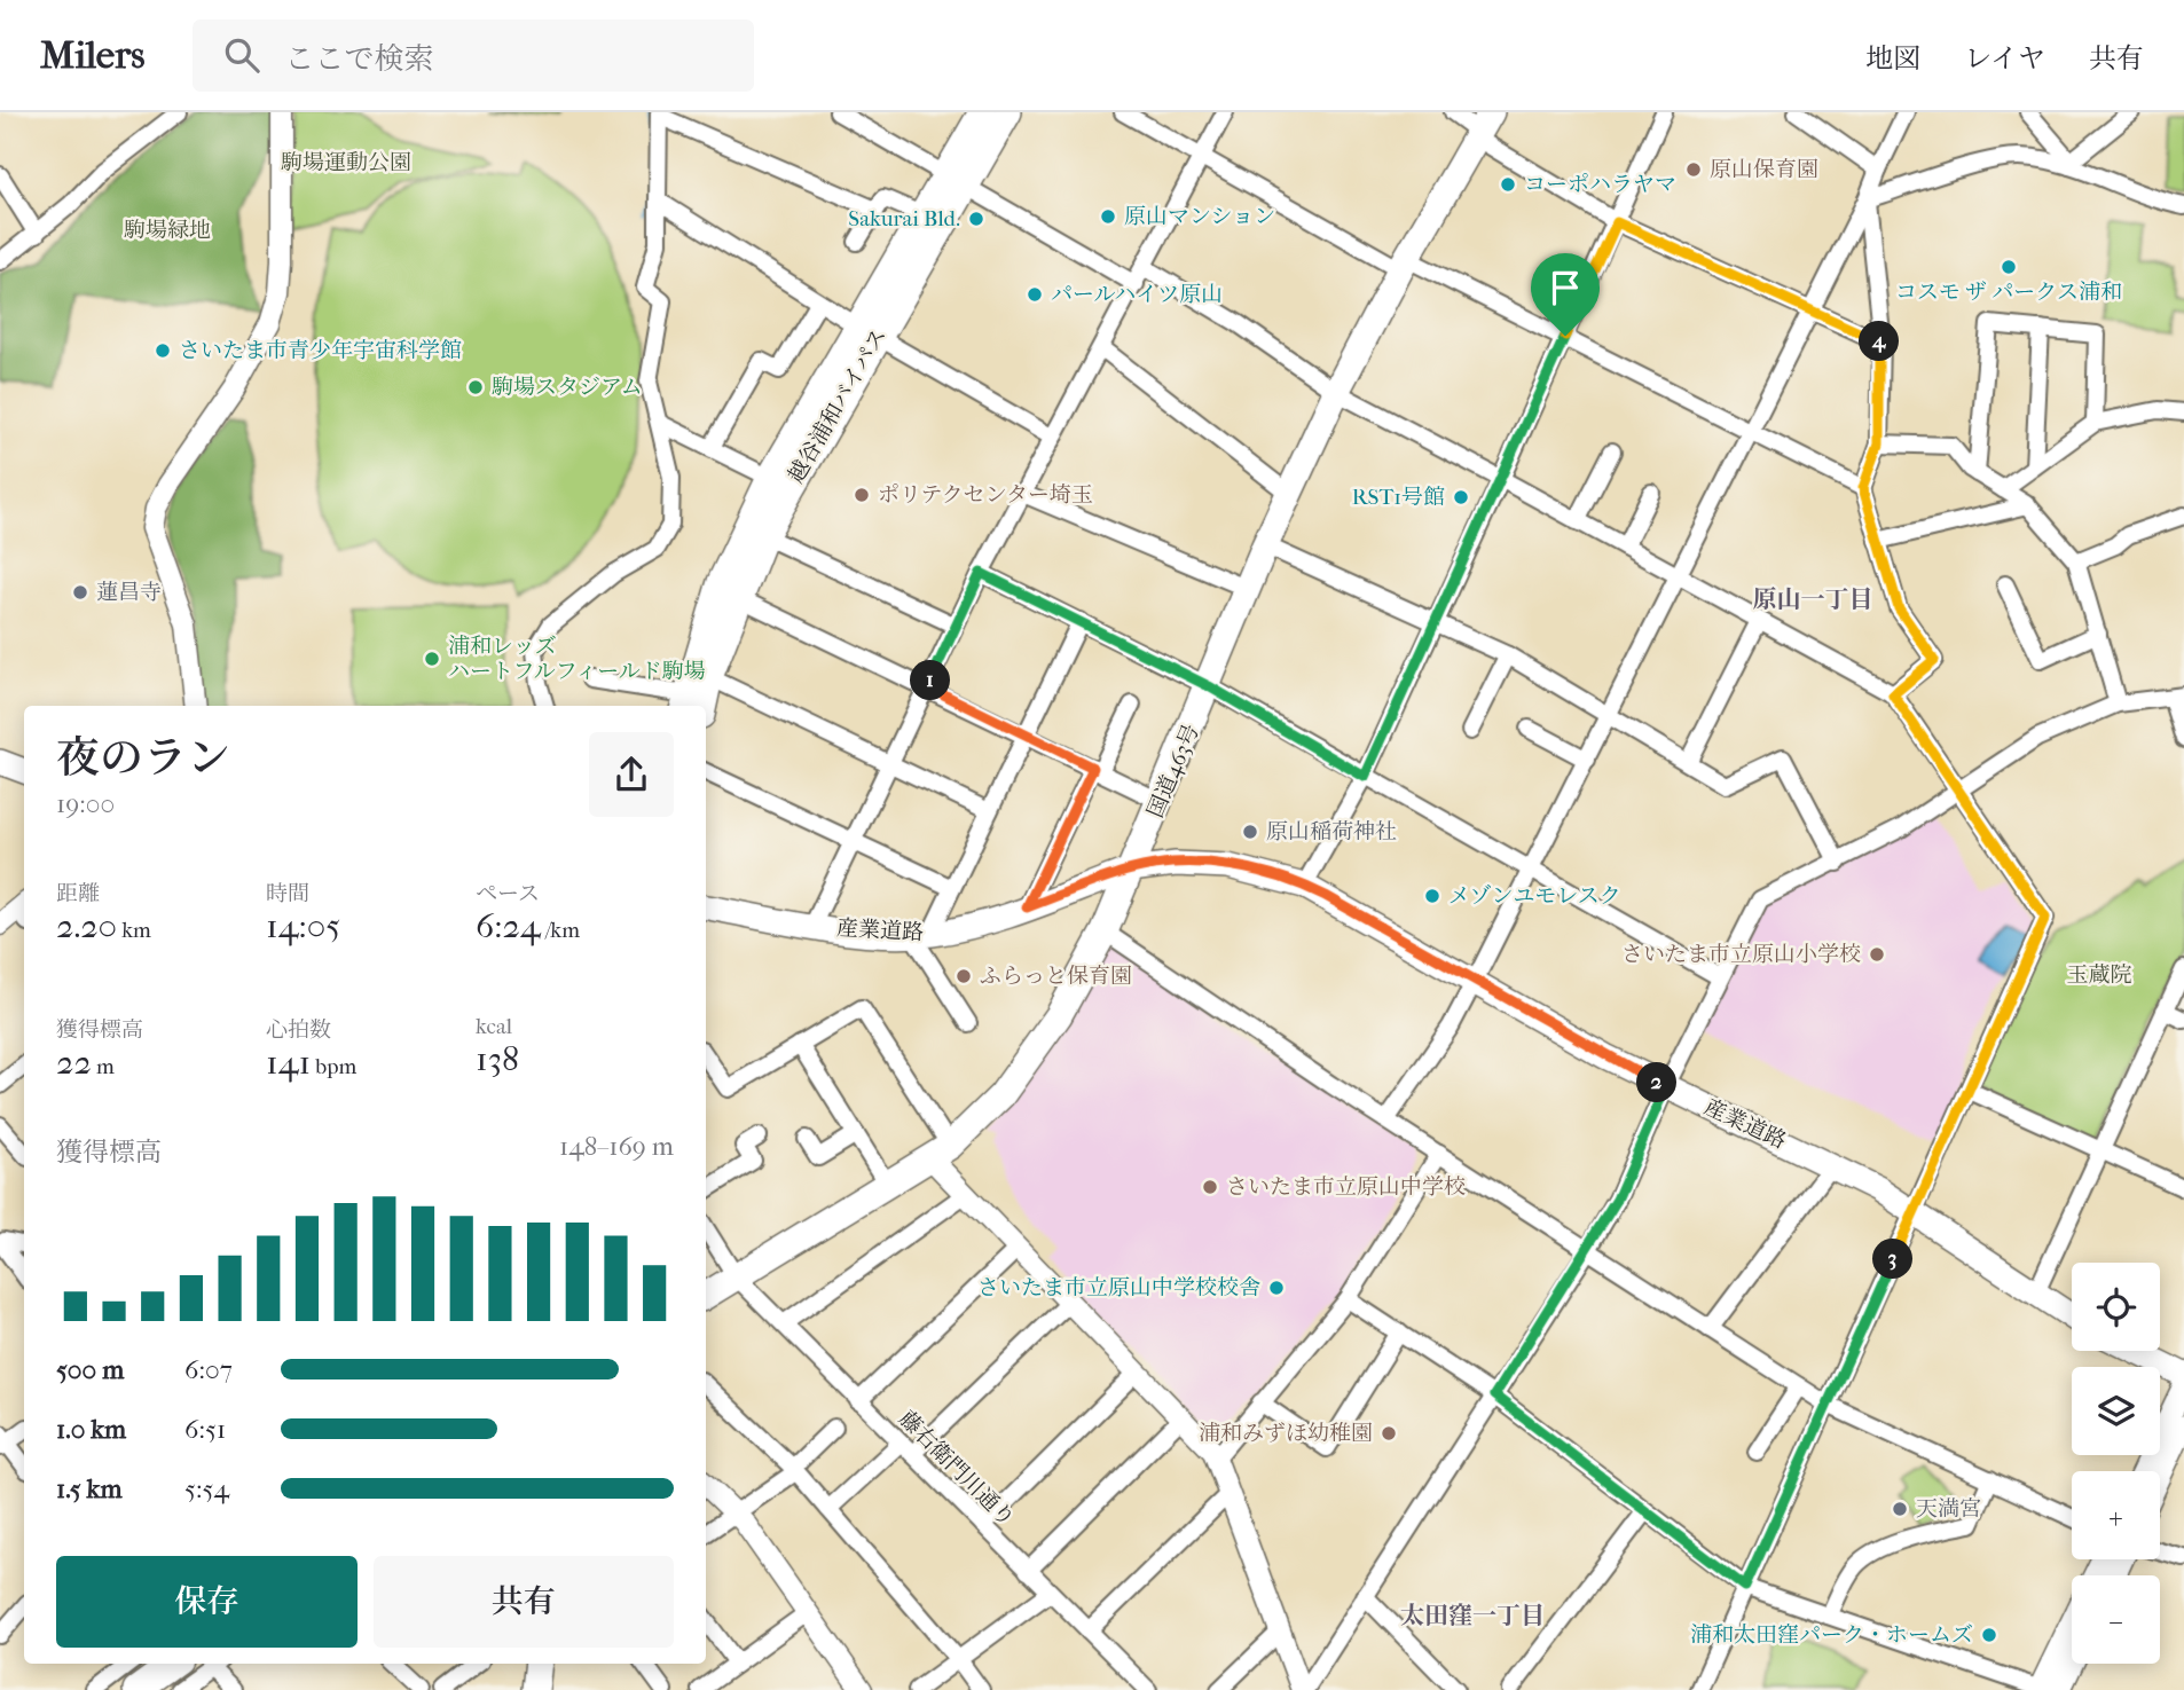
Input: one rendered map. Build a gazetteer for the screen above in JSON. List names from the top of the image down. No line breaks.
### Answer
{"streets":{"highway":["越谷浦和バイパス","国道463号"],"main road":["産業道路"],"street":["藤右衛門川通り"]},"crossings":[["国道463号","産業道路"],["国道463号","藤右衛門川通り"]],"districts":["原山一丁目","太田窪一丁目"],"parks":["駒場運動公園","駒場緑地","玉蔵院"],"places":["原山保育園","コーポハラヤマ","原山マンション","Sakurai Bld.","コスモ ザ パークス浦和","パールハイツ原山","さいたま市青少年宇宙科学館","駒場スタジアム","ポリテクセンター埼玉","RST1号館","蓮昌寺","浦和レッズ ハートフルフィールド駒場","原山稲荷神社","メゾンユモレスク","さいたま市立原山小学校","ふらっと保育園","さいたま市立原山中学校","さいたま市立原山中学校校舎","浦和みずほ幼稚園","天満宮","浦和太田窪パーク・ホームズ"],"page":{"header":"Milers","search":"ここで検索","nav":["地図","レイヤ","共有"],"pins":["4","1","2","3"],"heading":["夜のラン","19:00"],"stats":[["距離","2.20 km"],["時間","14:05"],["ペース","6:24 /km"],["獲得標高","22 m"],["心拍数","141 bpm"],["kcal","138"]],"chart":["獲得標高","148–169 m"],"map_buttons":["+","−"],"list":[{"name":"500 m","note":"6:07"},{"name":"1.0 km","note":"6:51"},{"name":"1.5 km","note":"5:54"}],"buttons":["保存","共有"]}}
